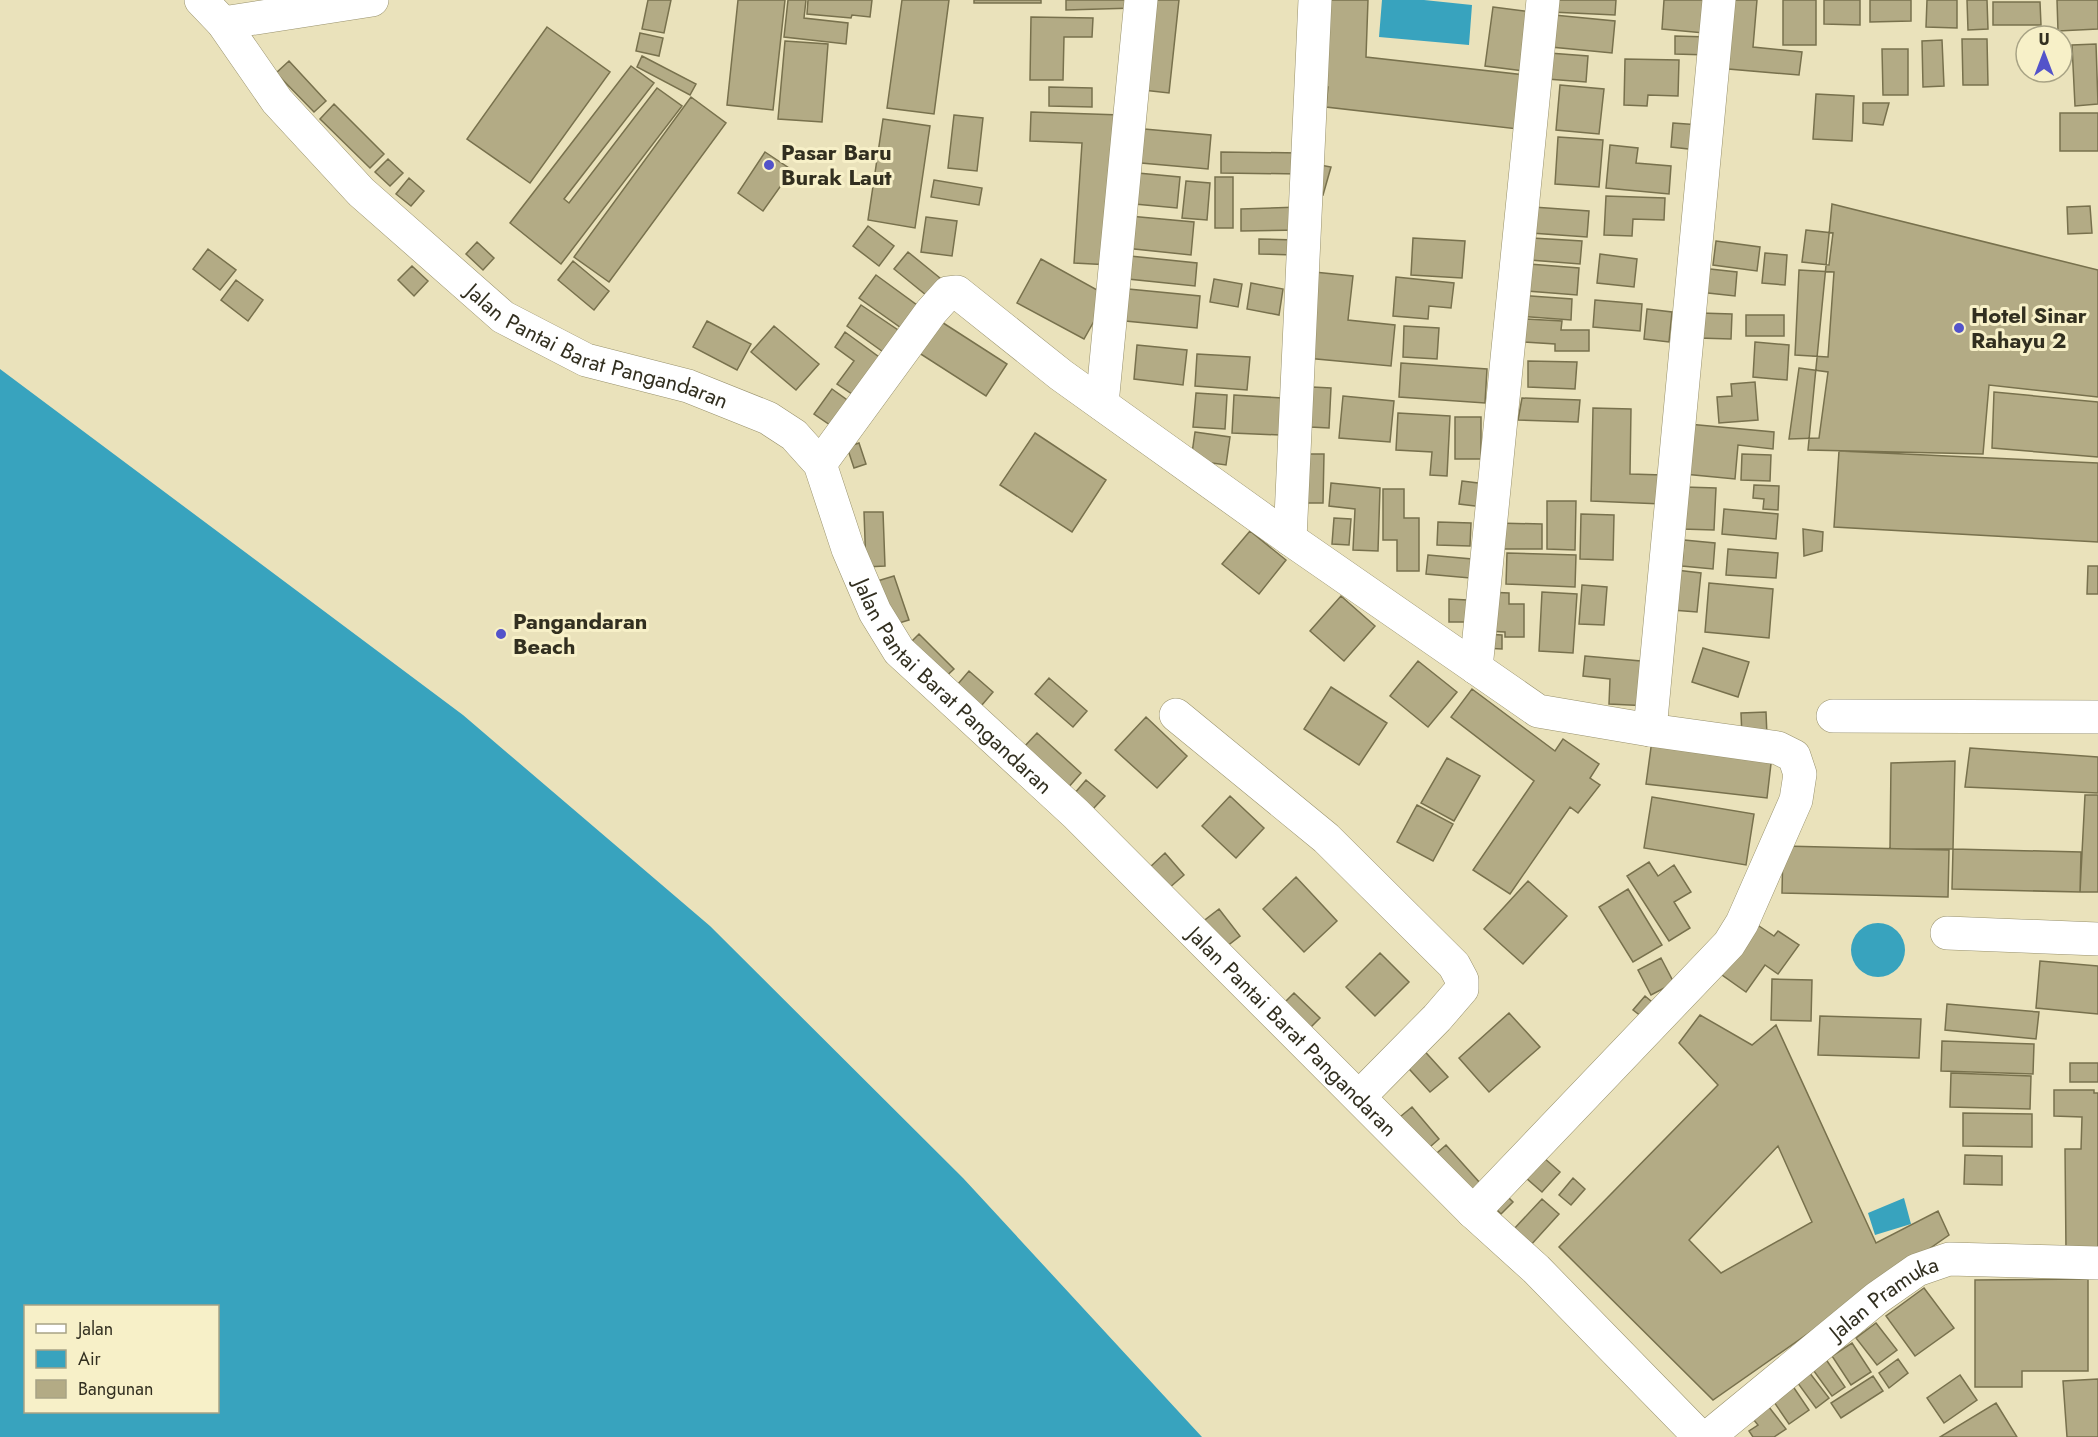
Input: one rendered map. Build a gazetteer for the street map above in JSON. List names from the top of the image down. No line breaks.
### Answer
{"streets":{"street":["Jalan Pantai Barat Pangandaran","Jalan Pramuka"]},"places":["Pasar Baru Burak Laut","Hotel Sinar Rahayu 2","Pangandaran Beach"],"legend":["Jalan","Air","Bangunan"],"north":"top"}
